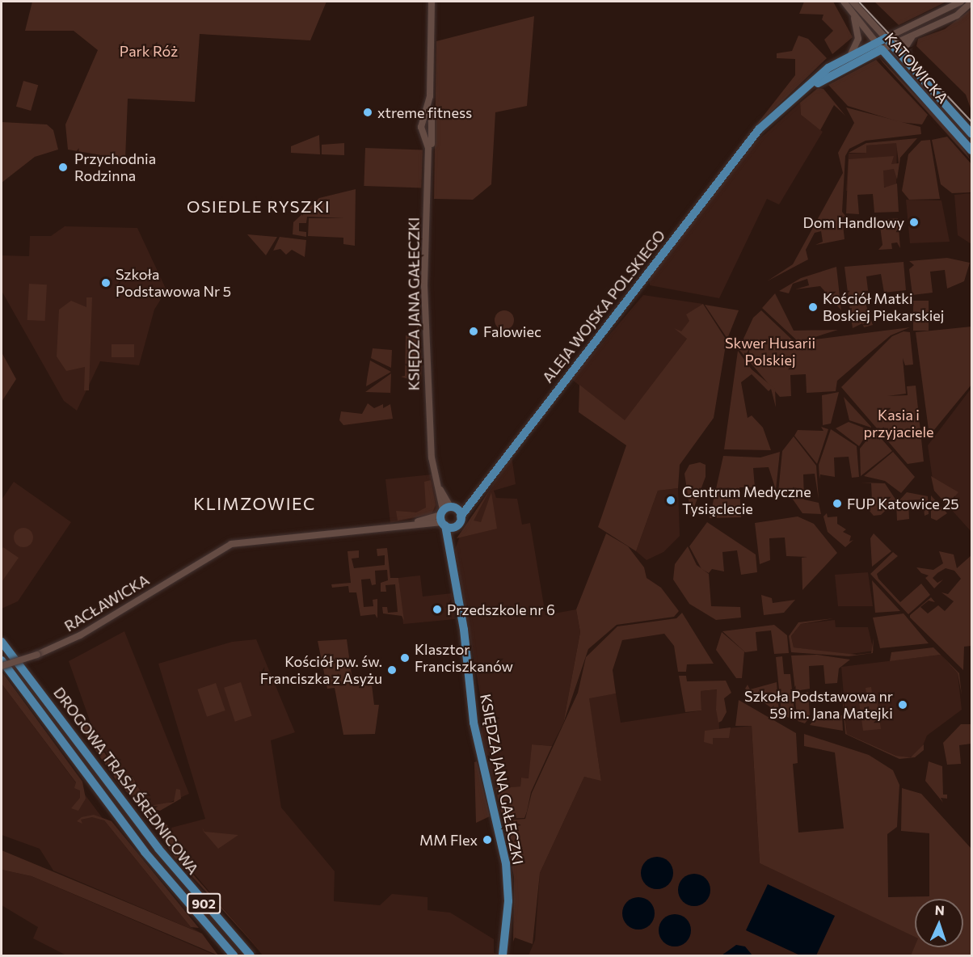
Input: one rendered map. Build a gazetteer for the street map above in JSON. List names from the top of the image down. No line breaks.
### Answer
{"streets":{"main road":["KATOWICKA","KSIĘDZA JANA GAŁECZKI","ALEJA WOJSKA POLSKIEGO","DROGOWA TRASA ŚREDNICOWA","902"],"street":["RACŁAWICKA"]},"crossings":[["KATOWICKA","ALEJA WOJSKA POLSKIEGO"],["KSIĘDZA JANA GAŁECZKI","ALEJA WOJSKA POLSKIEGO"],["KSIĘDZA JANA GAŁECZKI","RACŁAWICKA"],["ALEJA WOJSKA POLSKIEGO","RACŁAWICKA"]],"districts":["OSIEDLE RYSZKI","KLIMZOWIEC"],"parks":["Park Róż","Skwer Husarii Polskiej","Kasia i przyjaciele"],"places":["xtreme fitness","Przychodnia Rodzinna","Dom Handlowy","Szkoła Podstawowa Nr 5","Kościół Matki Boskiej Piekarskiej","Falowiec","Centrum Medyczne Tysiąclecie","FUP Katowice 25","Przedszkole nr 6","Klasztor Franciszkanów","Kościół pw. św. Franciszka z Asyżu","Szkoła Podstawowa nr 59 im. Jana Matejki","MM Flex"],"north":"top"}
